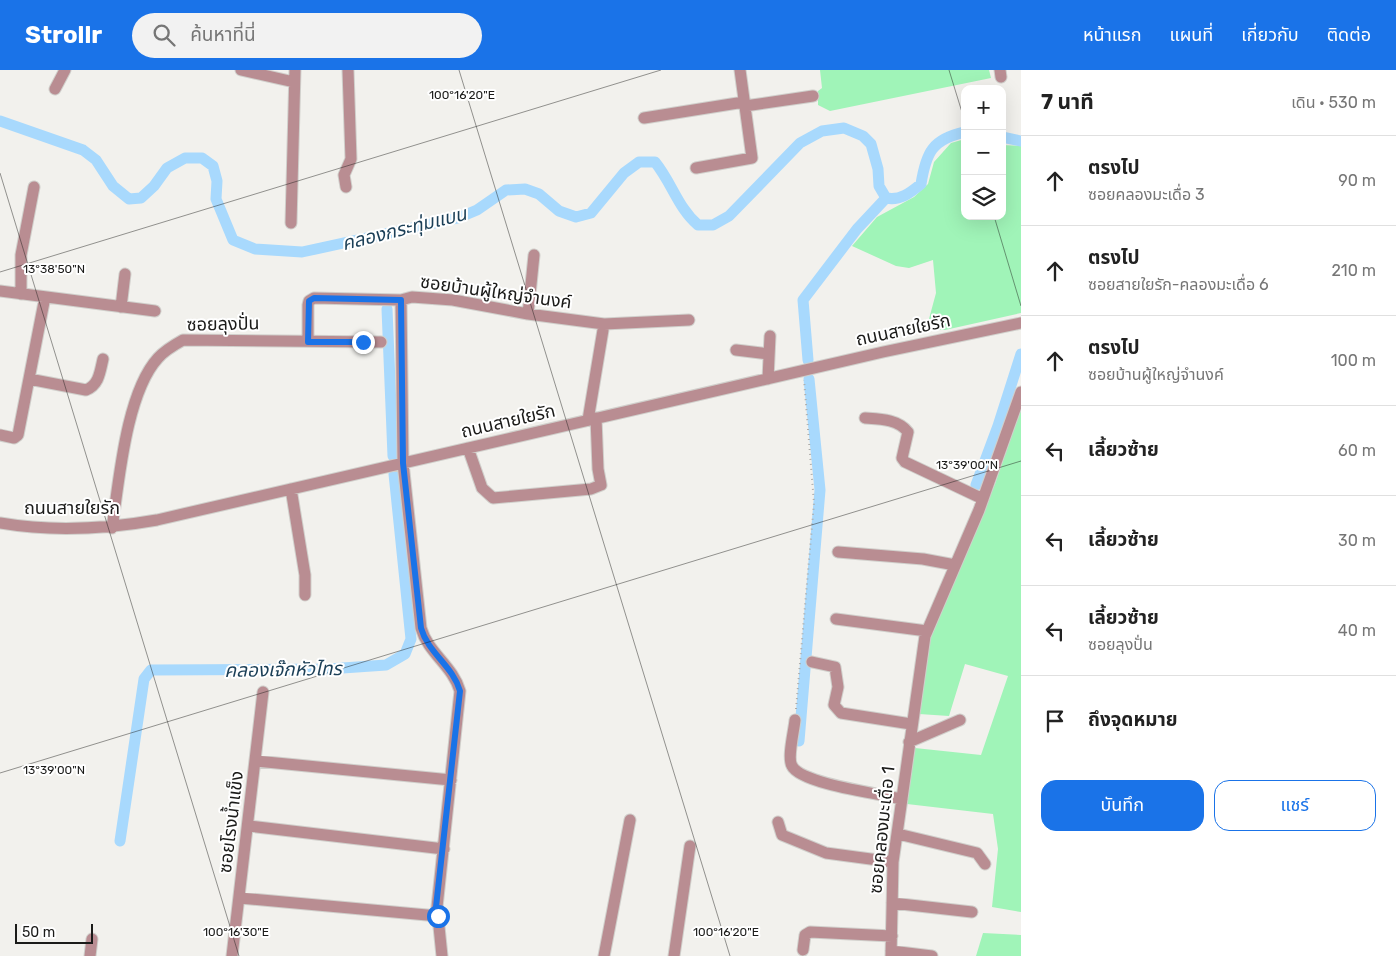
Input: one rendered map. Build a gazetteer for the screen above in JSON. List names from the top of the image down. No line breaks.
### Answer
{"streets":{"street":["ซอยบ้านผู้ใหญ่จำนงค์","ซอยลุงปั่น","ถนนสายใยรัก","ซอยโรงน้ำแข็ง","ซอยคลองมะเดื่อ 1"]},"crossings":[["ซอยบ้านผู้ใหญ่จำนงค์","ถนนสายใยรัก"],["ซอยลุงปั่น","ถนนสายใยรัก"]],"water":["คลองกระทุ่มแบน","คลองเจ๊กหัวไทร"],"scale_bar":"50 m","page":{"header":"Strollr","search":"ค้นหาที่นี่","nav":["หน้าแรก","แผนที่","เกี่ยวกับ","ติดต่อ"],"heading":["7 นาที","เดิน · 530 m"],"map_buttons":["+","−"],"list":[["ตรงไป","ซอยคลองมะเดื่อ 3","90 m"],["ตรงไป","ซอยสายใยรัก-คลองมะเดื่อ 6","210 m"],["ตรงไป","ซอยบ้านผู้ใหญ่จำนงค์","100 m"],["เลี้ยวซ้าย","60 m"],["เลี้ยวซ้าย","30 m"],["เลี้ยวซ้าย","ซอยลุงปั่น","40 m"],"ถึงจุดหมาย"],"buttons":["บันทึก","แชร์"],"scale":"50 m"},"coordinates":["100°16'20\"E","13°38'50\"N","13°39'00\"N","100°16'30\"E"]}
